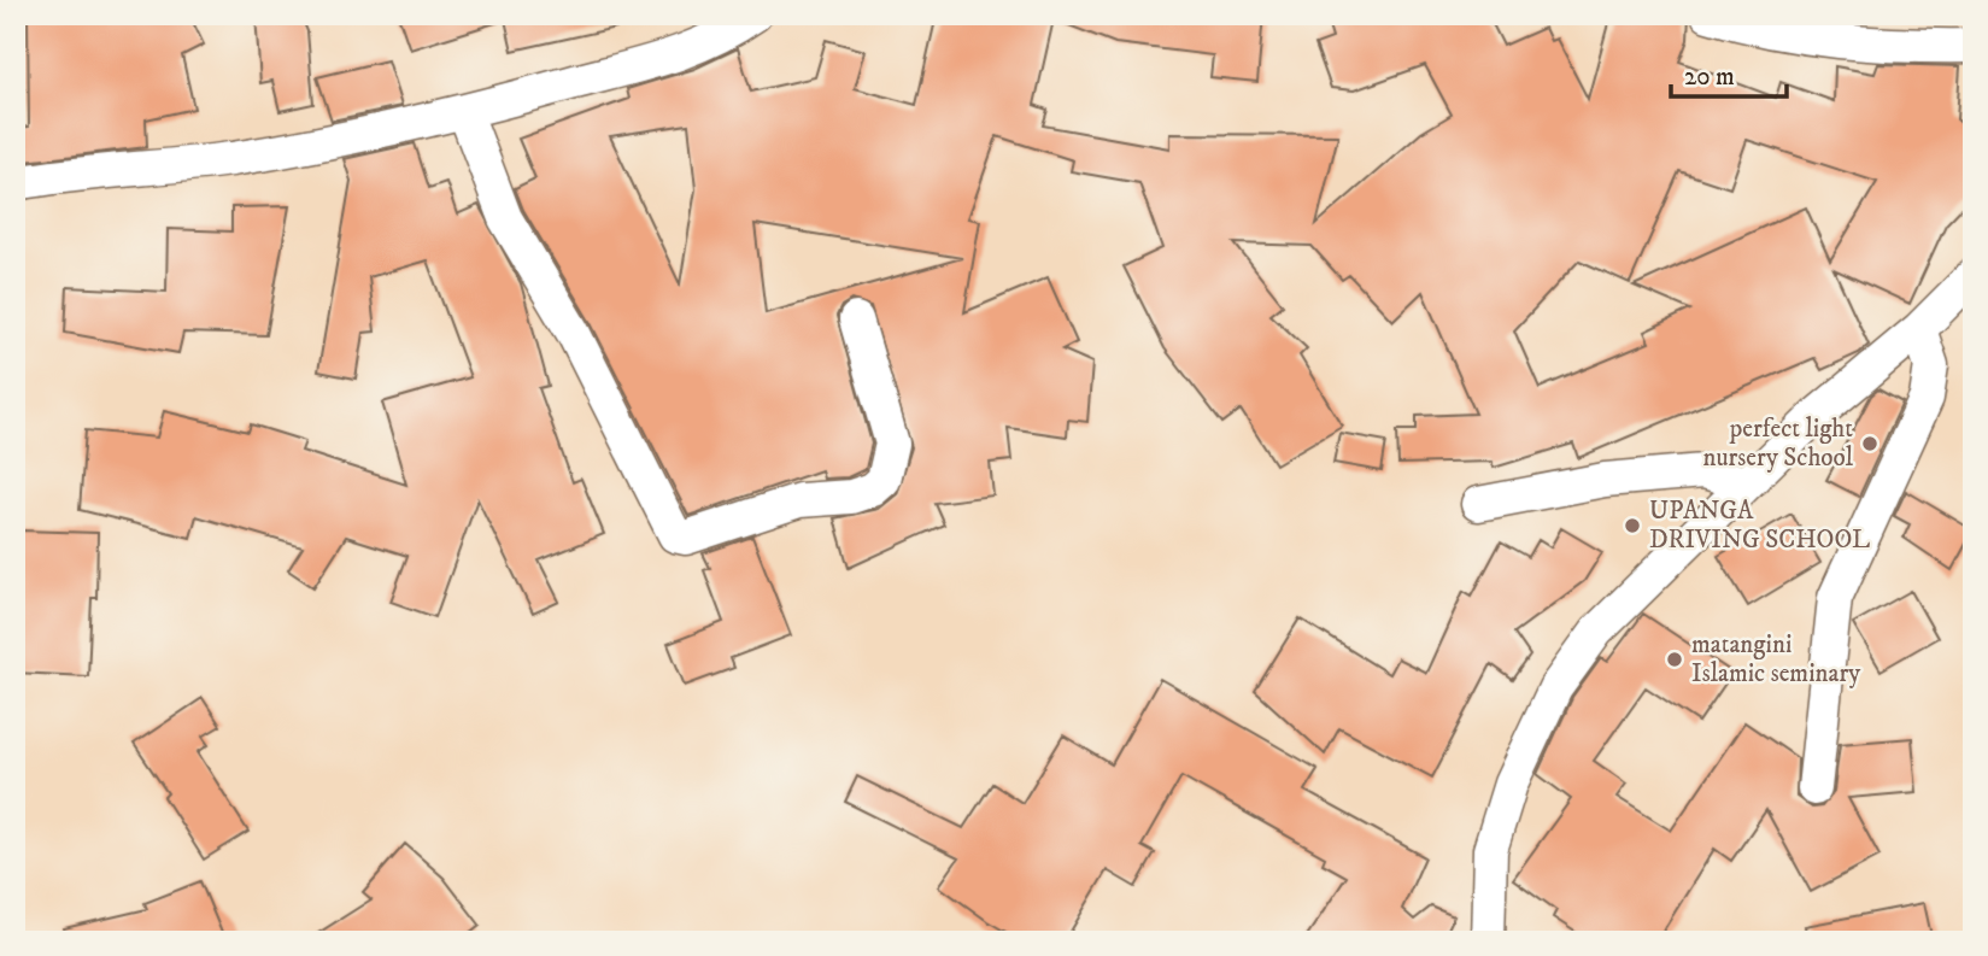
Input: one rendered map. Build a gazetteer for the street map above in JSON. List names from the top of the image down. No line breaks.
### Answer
{"places":["perfect light nursery School","UPANGA DRIVING SCHOOL","matangini Islamic seminary"],"scale_bar":"20 m"}
